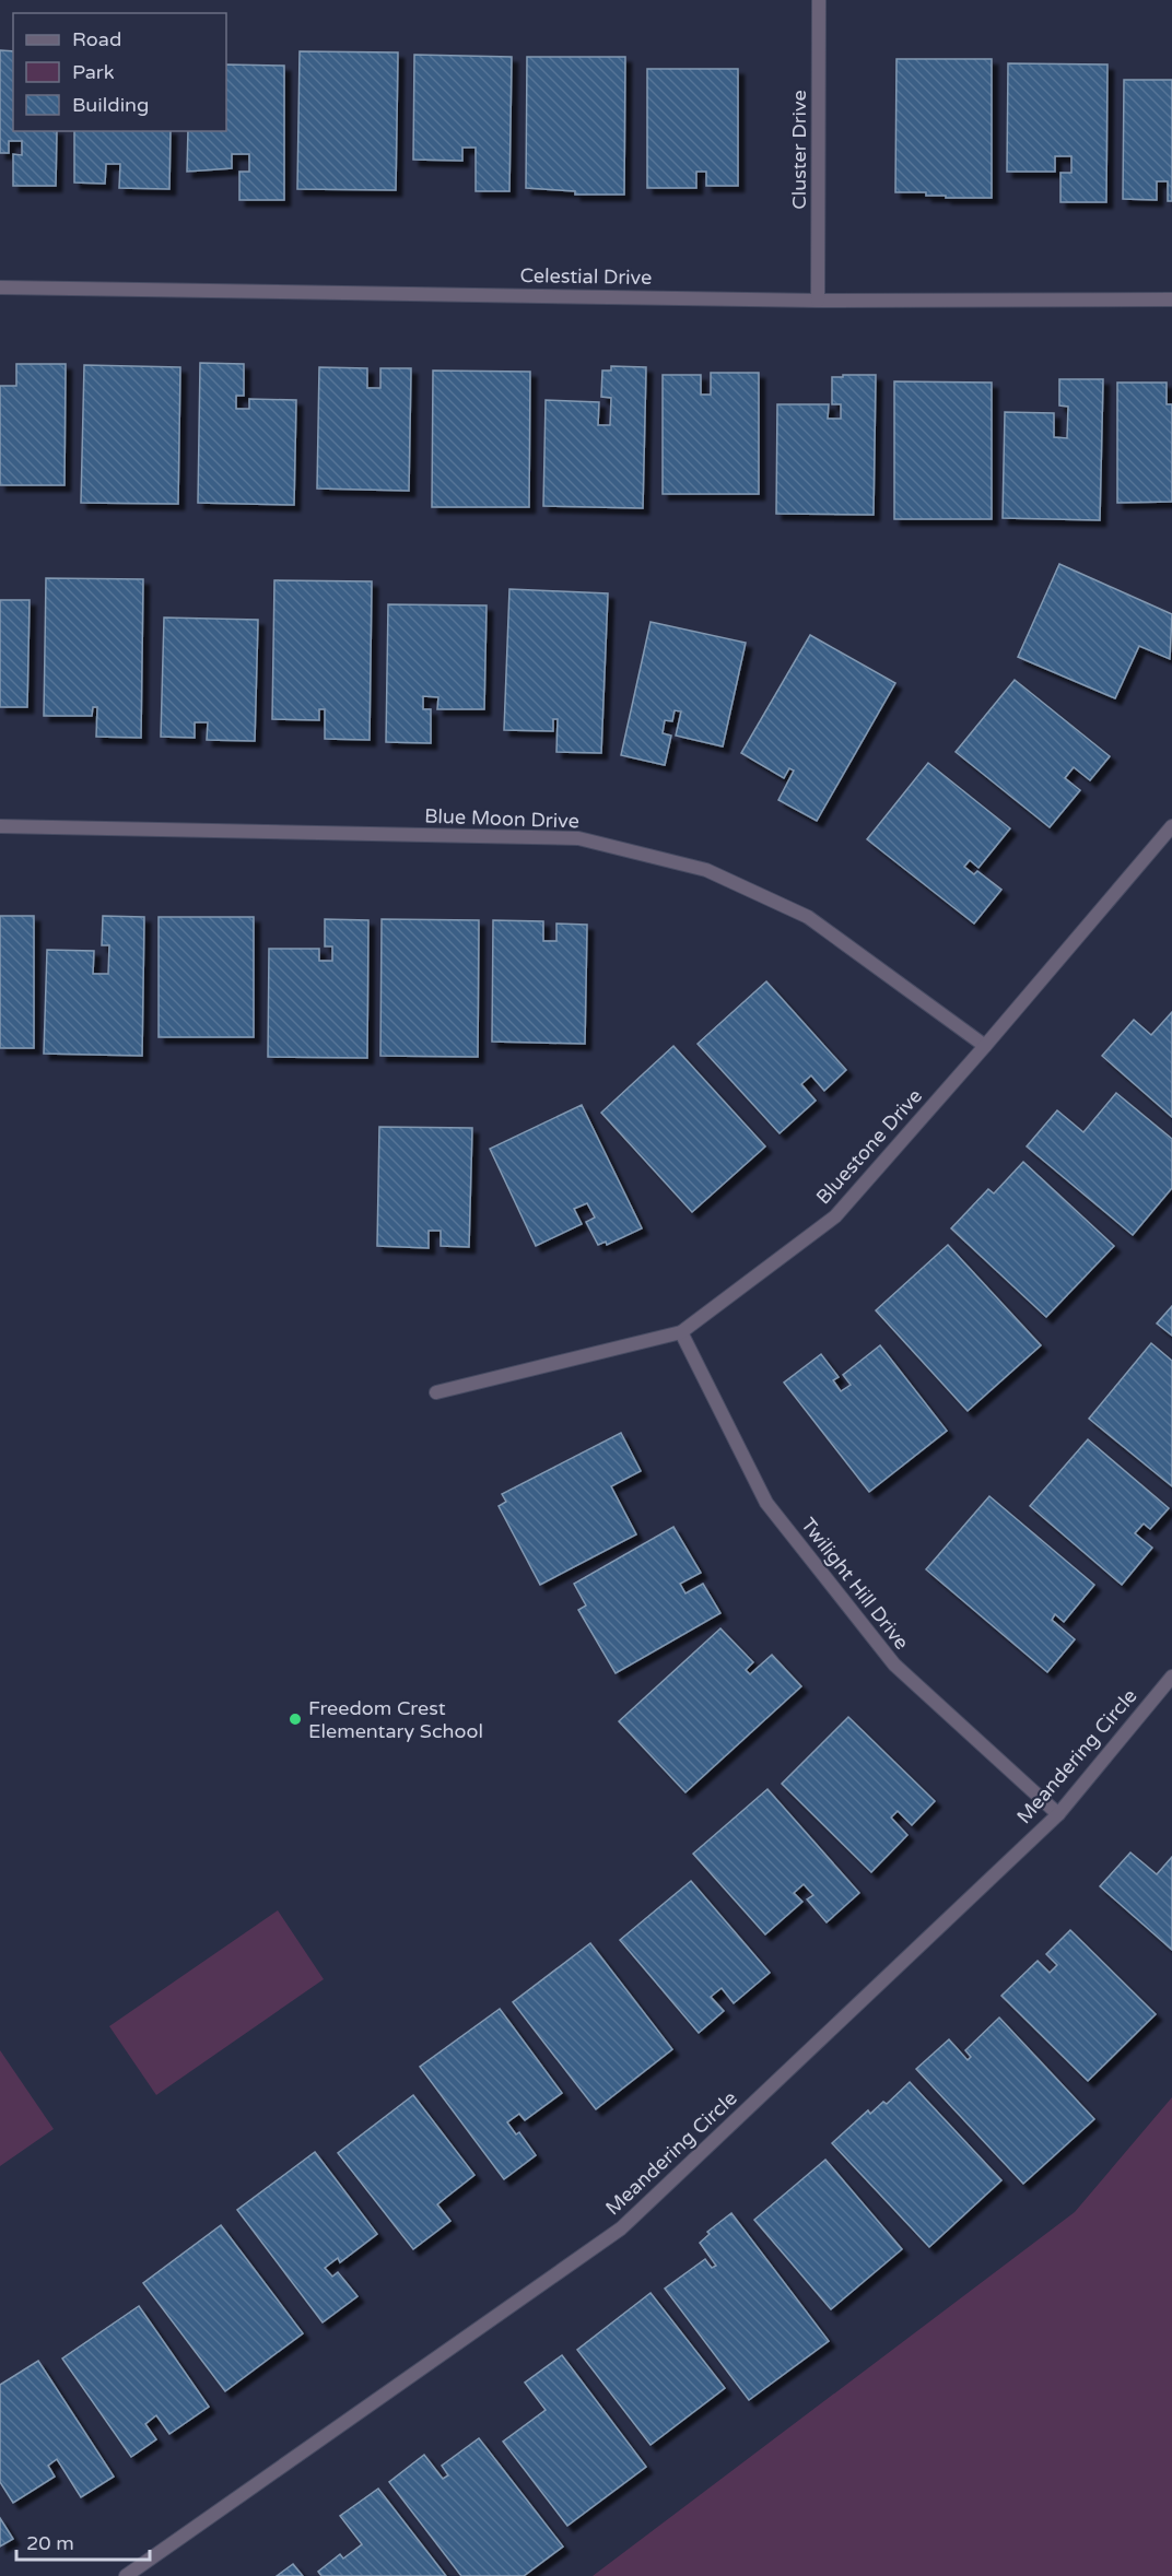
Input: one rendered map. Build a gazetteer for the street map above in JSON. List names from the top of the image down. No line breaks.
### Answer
{"streets":{"street":["Cluster Drive","Celestial Drive","Blue Moon Drive","Bluestone Drive","Twilight Hill Drive","Meandering Circle"]},"crossings":[["Cluster Drive","Celestial Drive"],["Blue Moon Drive","Bluestone Drive"],["Bluestone Drive","Twilight Hill Drive"],["Twilight Hill Drive","Meandering Circle"]],"places":["Freedom Crest Elementary School"],"legend":["Road","Park","Building"],"scale_bar":"20 m"}
